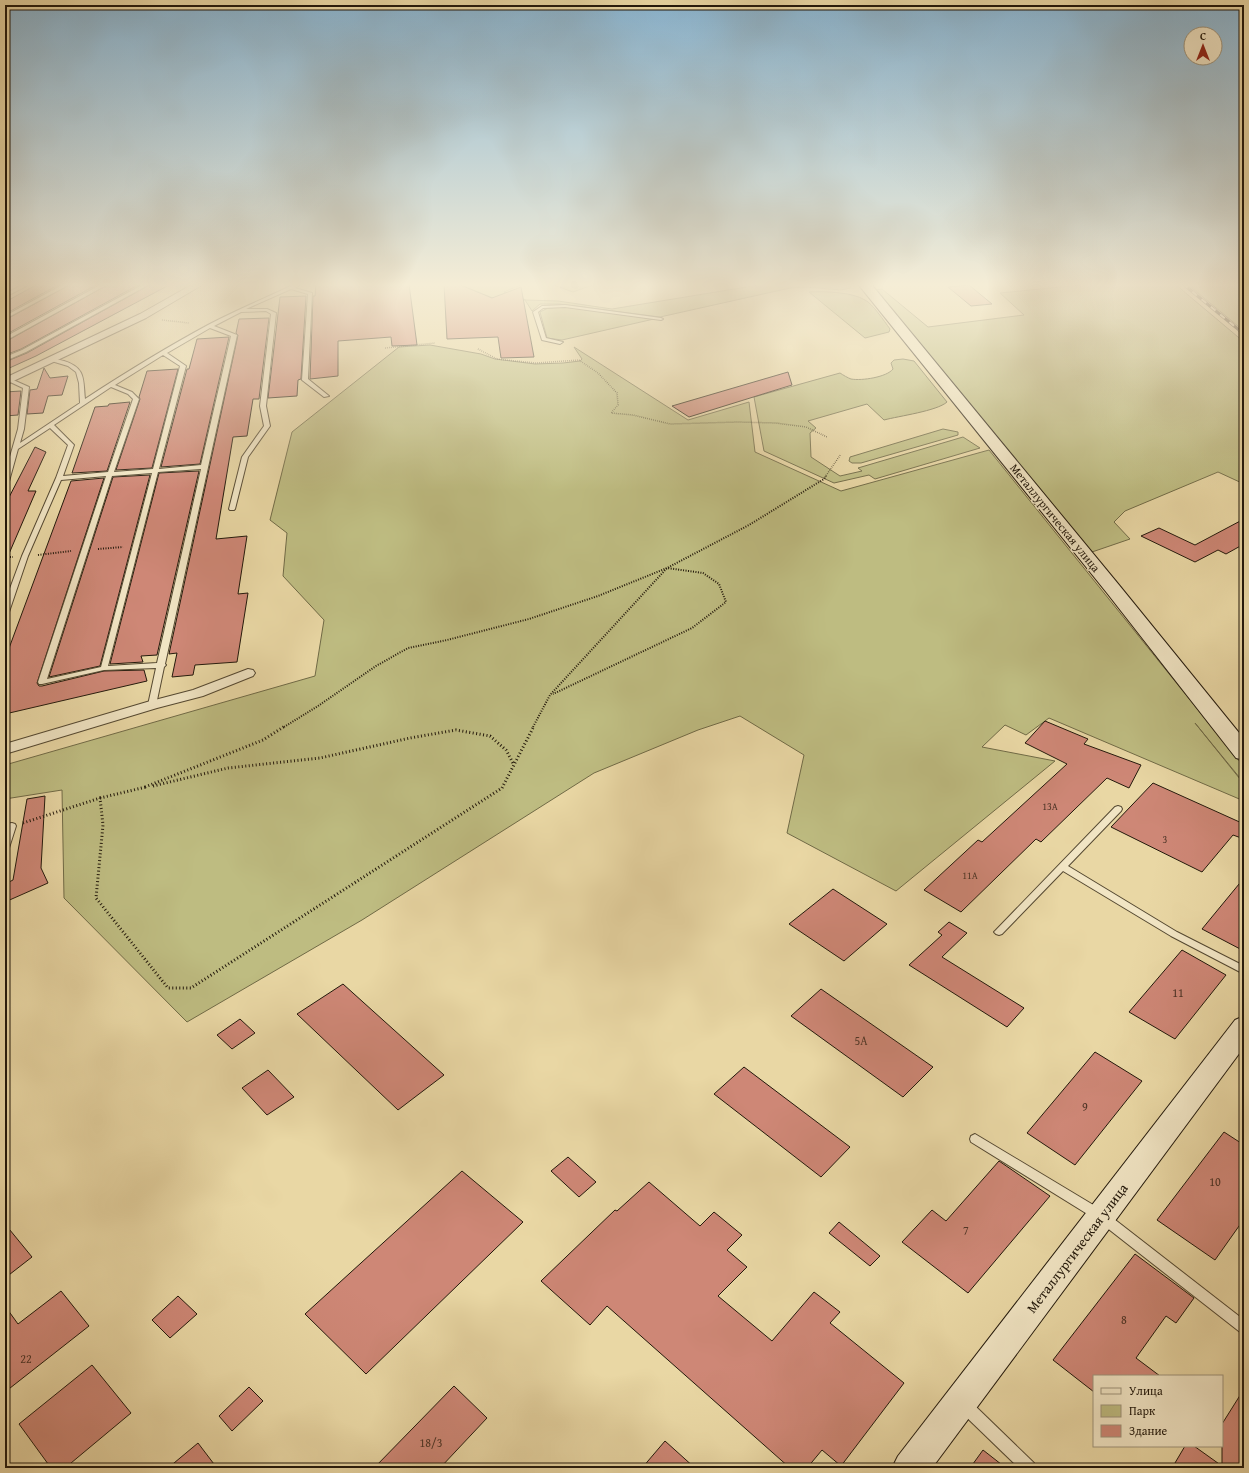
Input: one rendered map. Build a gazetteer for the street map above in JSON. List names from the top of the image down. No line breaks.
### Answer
{"streets":{"street":["Металлургическая улица"]},"house_numbers":["13А","3","11А","11","5А","9","10","7","8","22","18/3"],"legend":["Улица","Парк","Здание"],"north":"top"}
